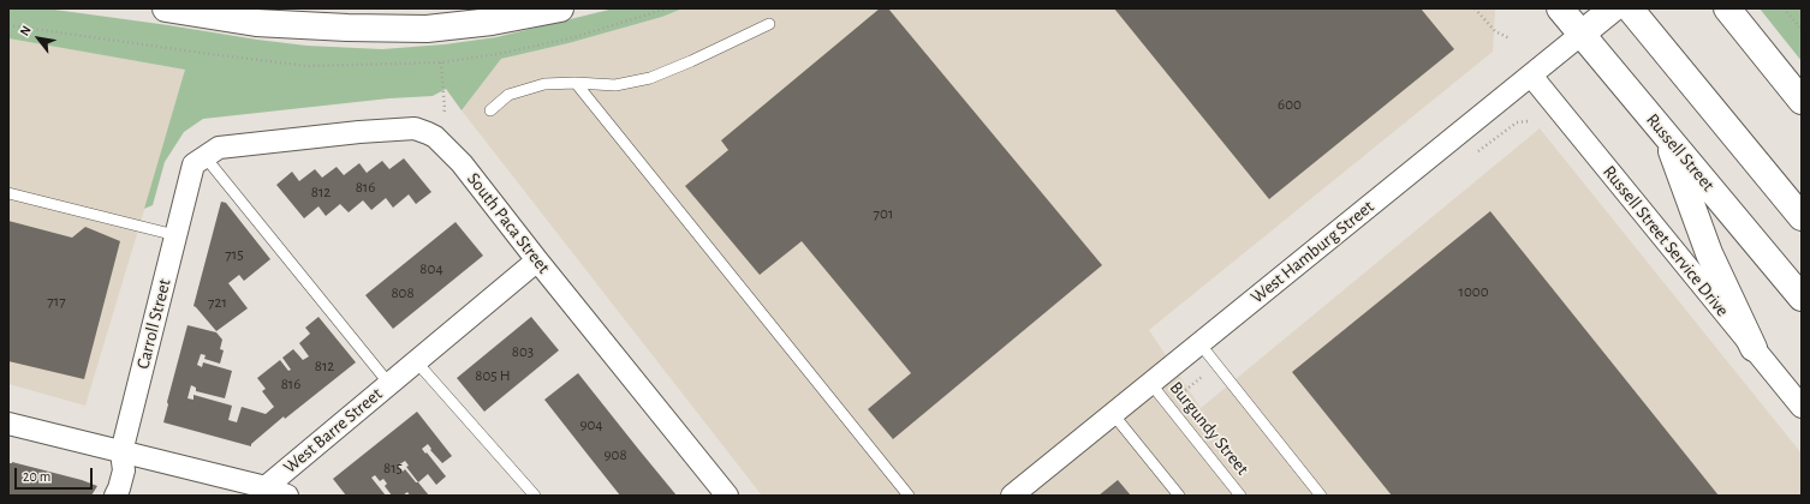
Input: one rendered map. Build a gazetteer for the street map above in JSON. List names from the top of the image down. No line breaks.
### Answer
{"streets":{"main road":["Russell Street","West Hamburg Street"],"street":["South Paca Street","Russell Street Service Drive","Carroll Street","West Barre Street"],"lane":["Burgundy Street"]},"crossings":[["Russell Street","West Hamburg Street"],["South Paca Street","Carroll Street"],["South Paca Street","West Barre Street"],["Russell Street Service Drive","West Hamburg Street"],["West Hamburg Street","Burgundy Street"]],"house_numbers":["600","816","812","701","715","804","1000","808","717","721","803","812","805 H","816","904","908","815"],"scale_bar":"20 m","north":"top left"}
